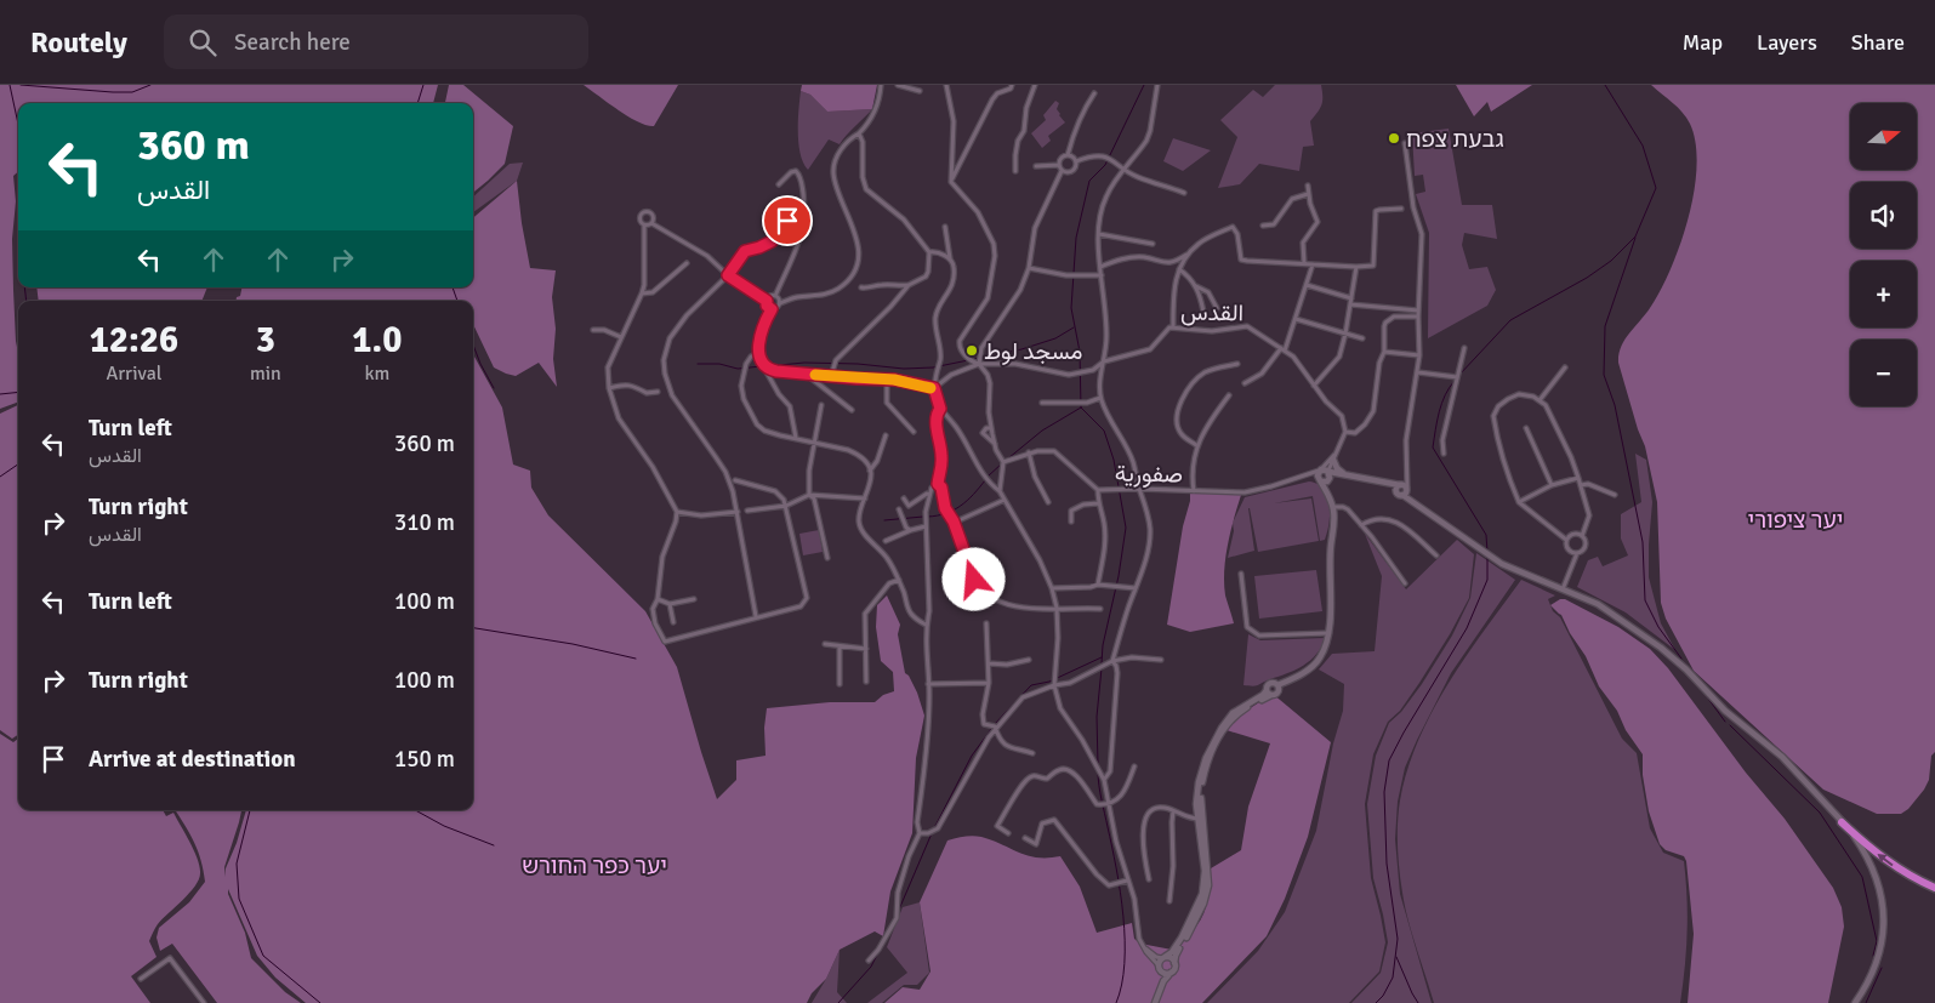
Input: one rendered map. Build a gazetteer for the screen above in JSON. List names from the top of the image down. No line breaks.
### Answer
{"streets":{"street":["القدس","صفورية"]},"parks":["יער ציפורי","יער כפר החורש"],"places":["גבעת צפח","مسجد لوط"],"north":"right","page":{"header":"Routely","search":"Search here","nav":["Map","Layers","Share"],"map_buttons":["+","−"],"turn":["360 m","القدس"],"eta":["12:26","Arrival","3","min","1.0","km"],"list":[{"name":"Turn left","note":"القدس","value":"360 m"},{"name":"Turn right","note":"القدس","value":"310 m"},{"name":"Turn left","value":"100 m"},{"name":"Turn right","value":"100 m"},{"name":"Arrive at destination","value":"150 m"}]}}
